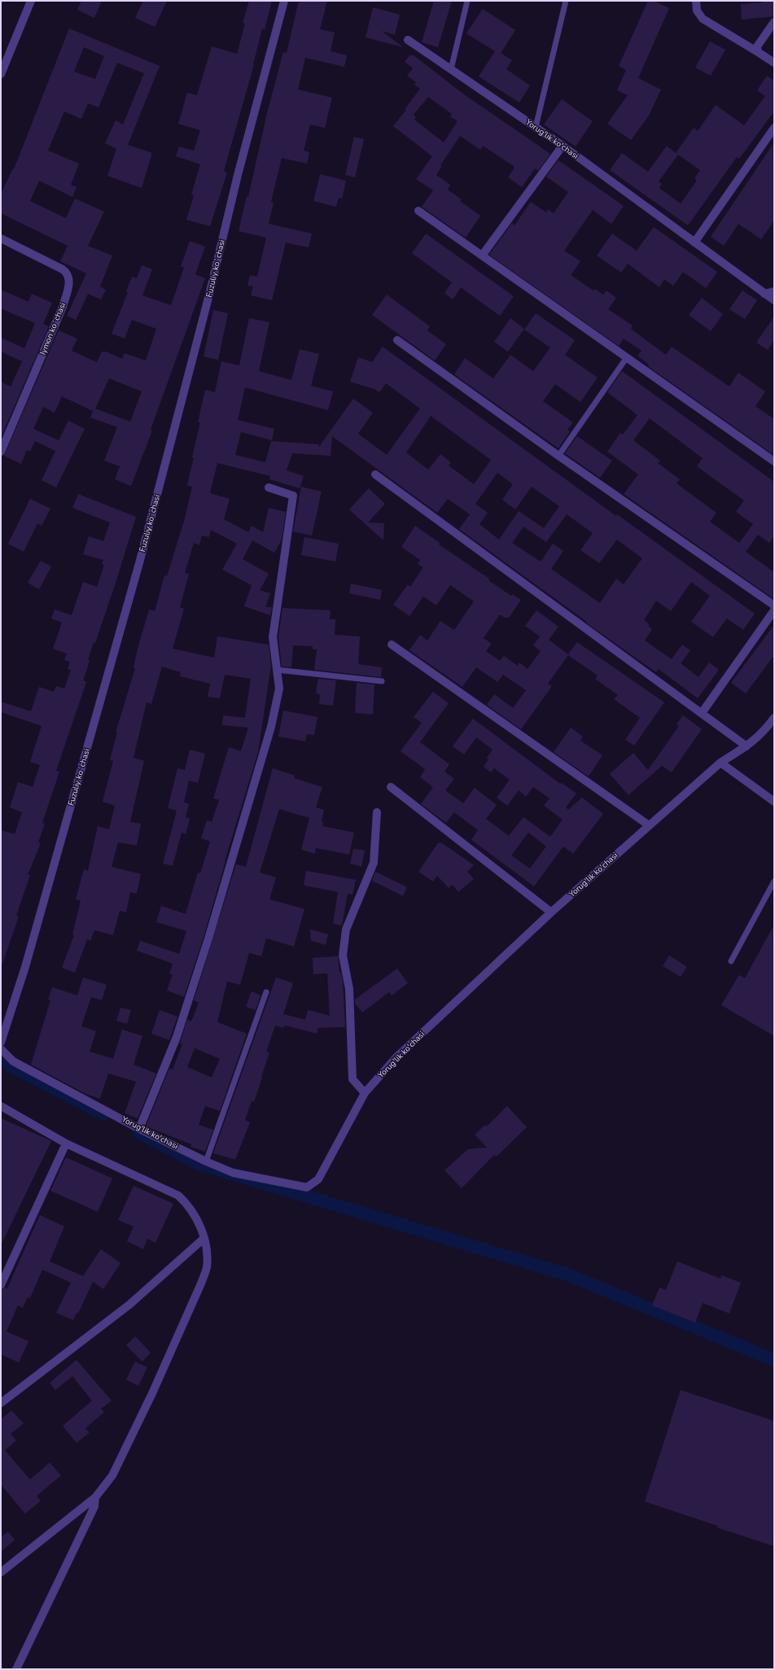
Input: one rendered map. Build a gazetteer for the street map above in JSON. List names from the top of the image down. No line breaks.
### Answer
{"streets":{"street":["Yorug'lik ko'chasi","Fuzuliy koʻchasi","Iymon koʻchasi"]}}
